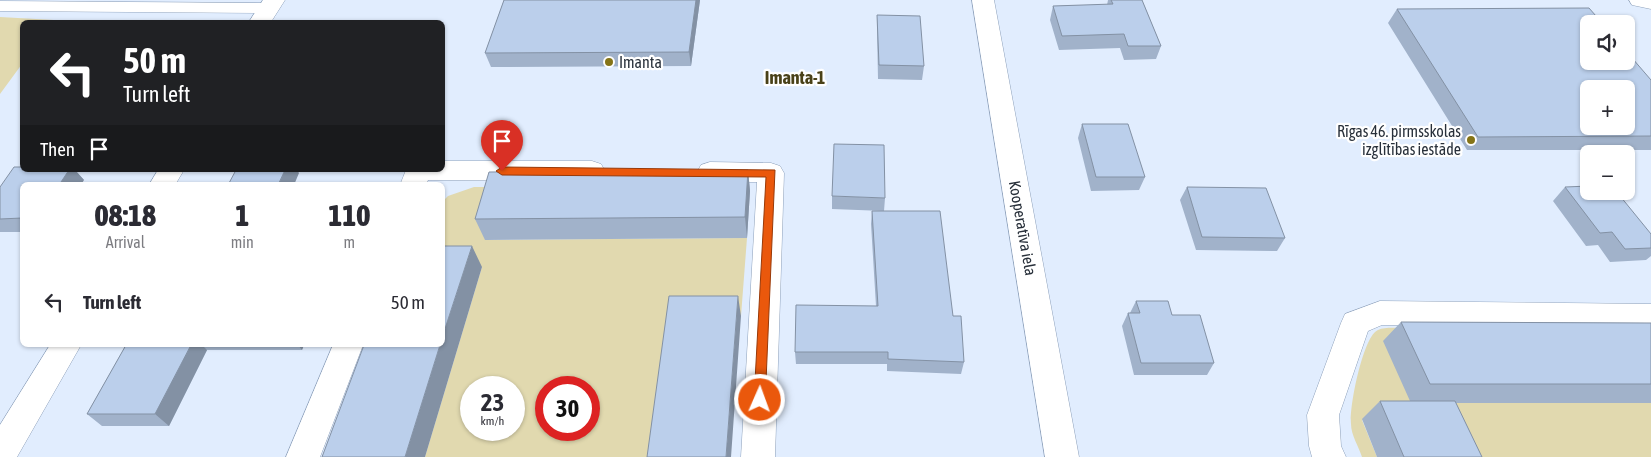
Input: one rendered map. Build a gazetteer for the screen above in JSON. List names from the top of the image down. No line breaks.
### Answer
{"streets":{"street":["Kooperatīva iela"]},"districts":["Imanta-1"],"places":["Imanta","Rīgas 46. pirmsskolas izglītības iestāde"],"page":{"map_buttons":["+","−"],"turn":["50 m","Turn left"],"then":"Then","eta":["08:18","Arrival","1","min","110","m"],"list":[{"name":"Turn left","value":"50 m"}],"speed":"23 km/h","limit":"30"}}
